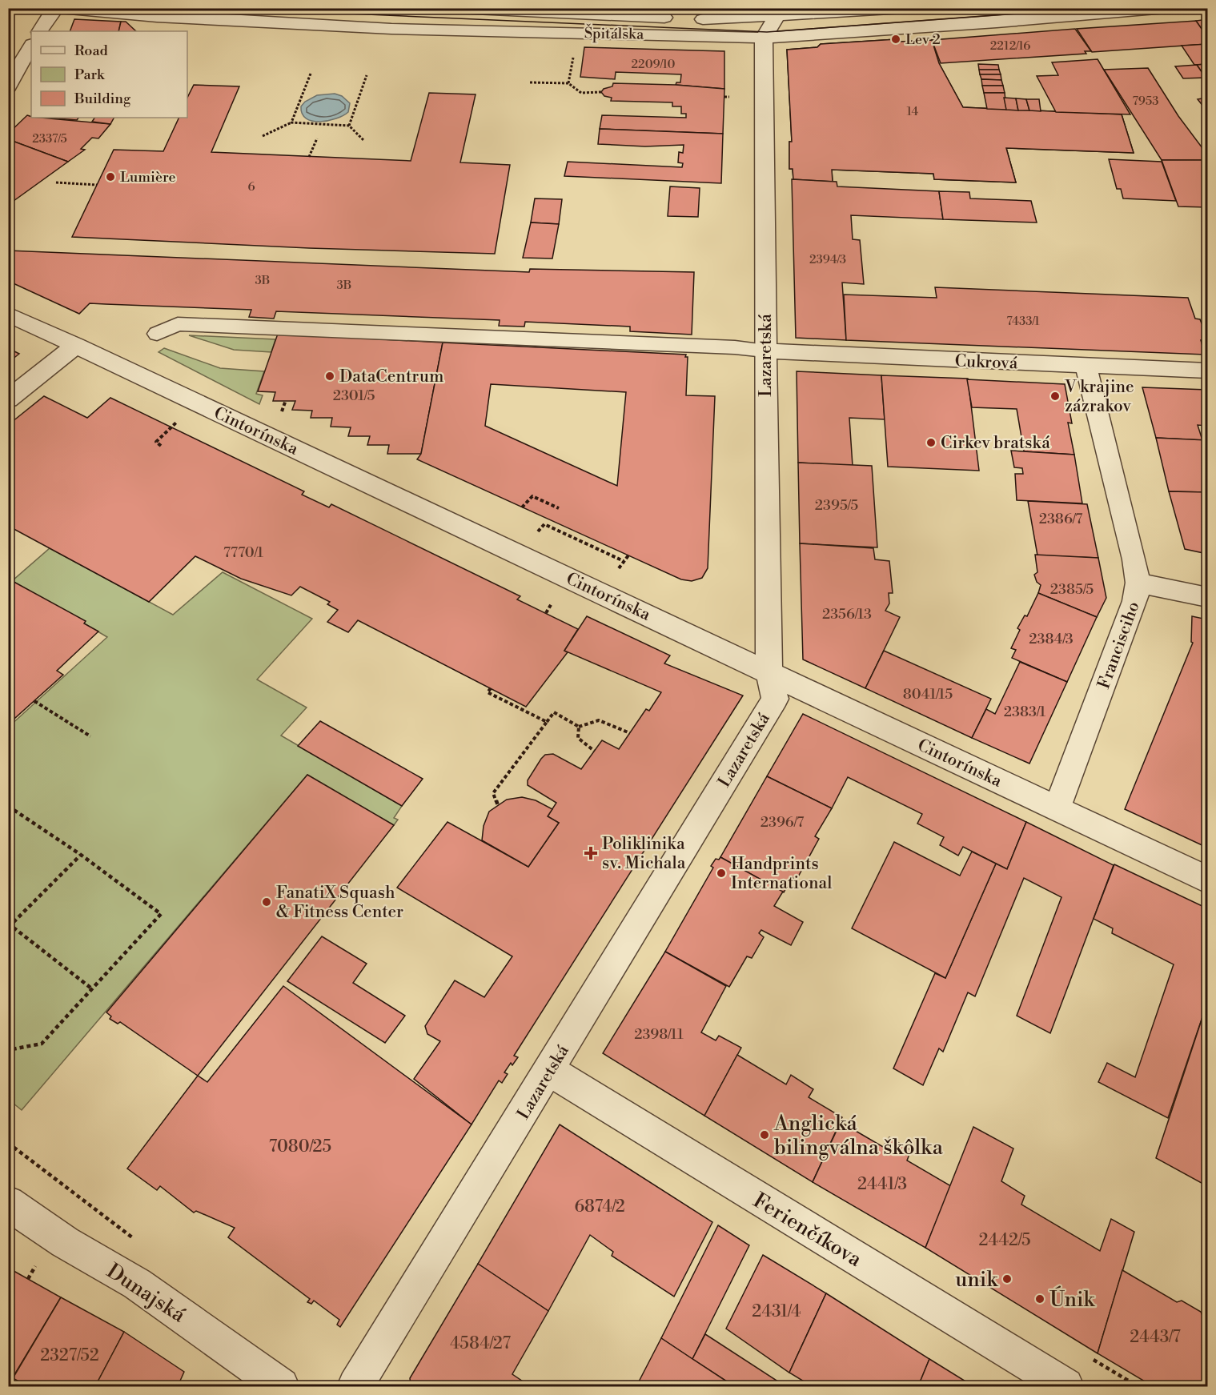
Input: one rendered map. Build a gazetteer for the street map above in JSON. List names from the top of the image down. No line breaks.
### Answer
{"streets":{"street":["Špitálska","Lazaretská","Cukrová","Cintorínska","Francisciho","Ferienčíkova","Dunajská"]},"crossings":[["Špitálska","Lazaretská"],["Lazaretská","Cukrová"],["Lazaretská","Cintorínska"],["Lazaretská","Ferienčíkova"],["Cukrová","Francisciho"],["Cintorínska","Francisciho"]],"places":{"other":["Lev 2","Lumière","DataCentrum","V krajine zázrakov","Cirkev bratská","Handprints International","FanatiX Squash & Fitness Center","Anglická bilingválna škôlka","unik","Únik"],"health":["Poliklinika sv. Michala"]},"house_numbers":["2212/16","2209/10","7953","14","2337/5","6","2394/3","3B","3B","7433/1","2301/5","2395/5","2386/7","7770/1","2385/5","2356/13","2384/3","8041/15","2383/1","2396/7","2398/11","7080/25","2441/3","6874/2","2442/5","2431/4","2443/7","4584/27","2327/52"],"legend":["Road","Park","Building"]}
